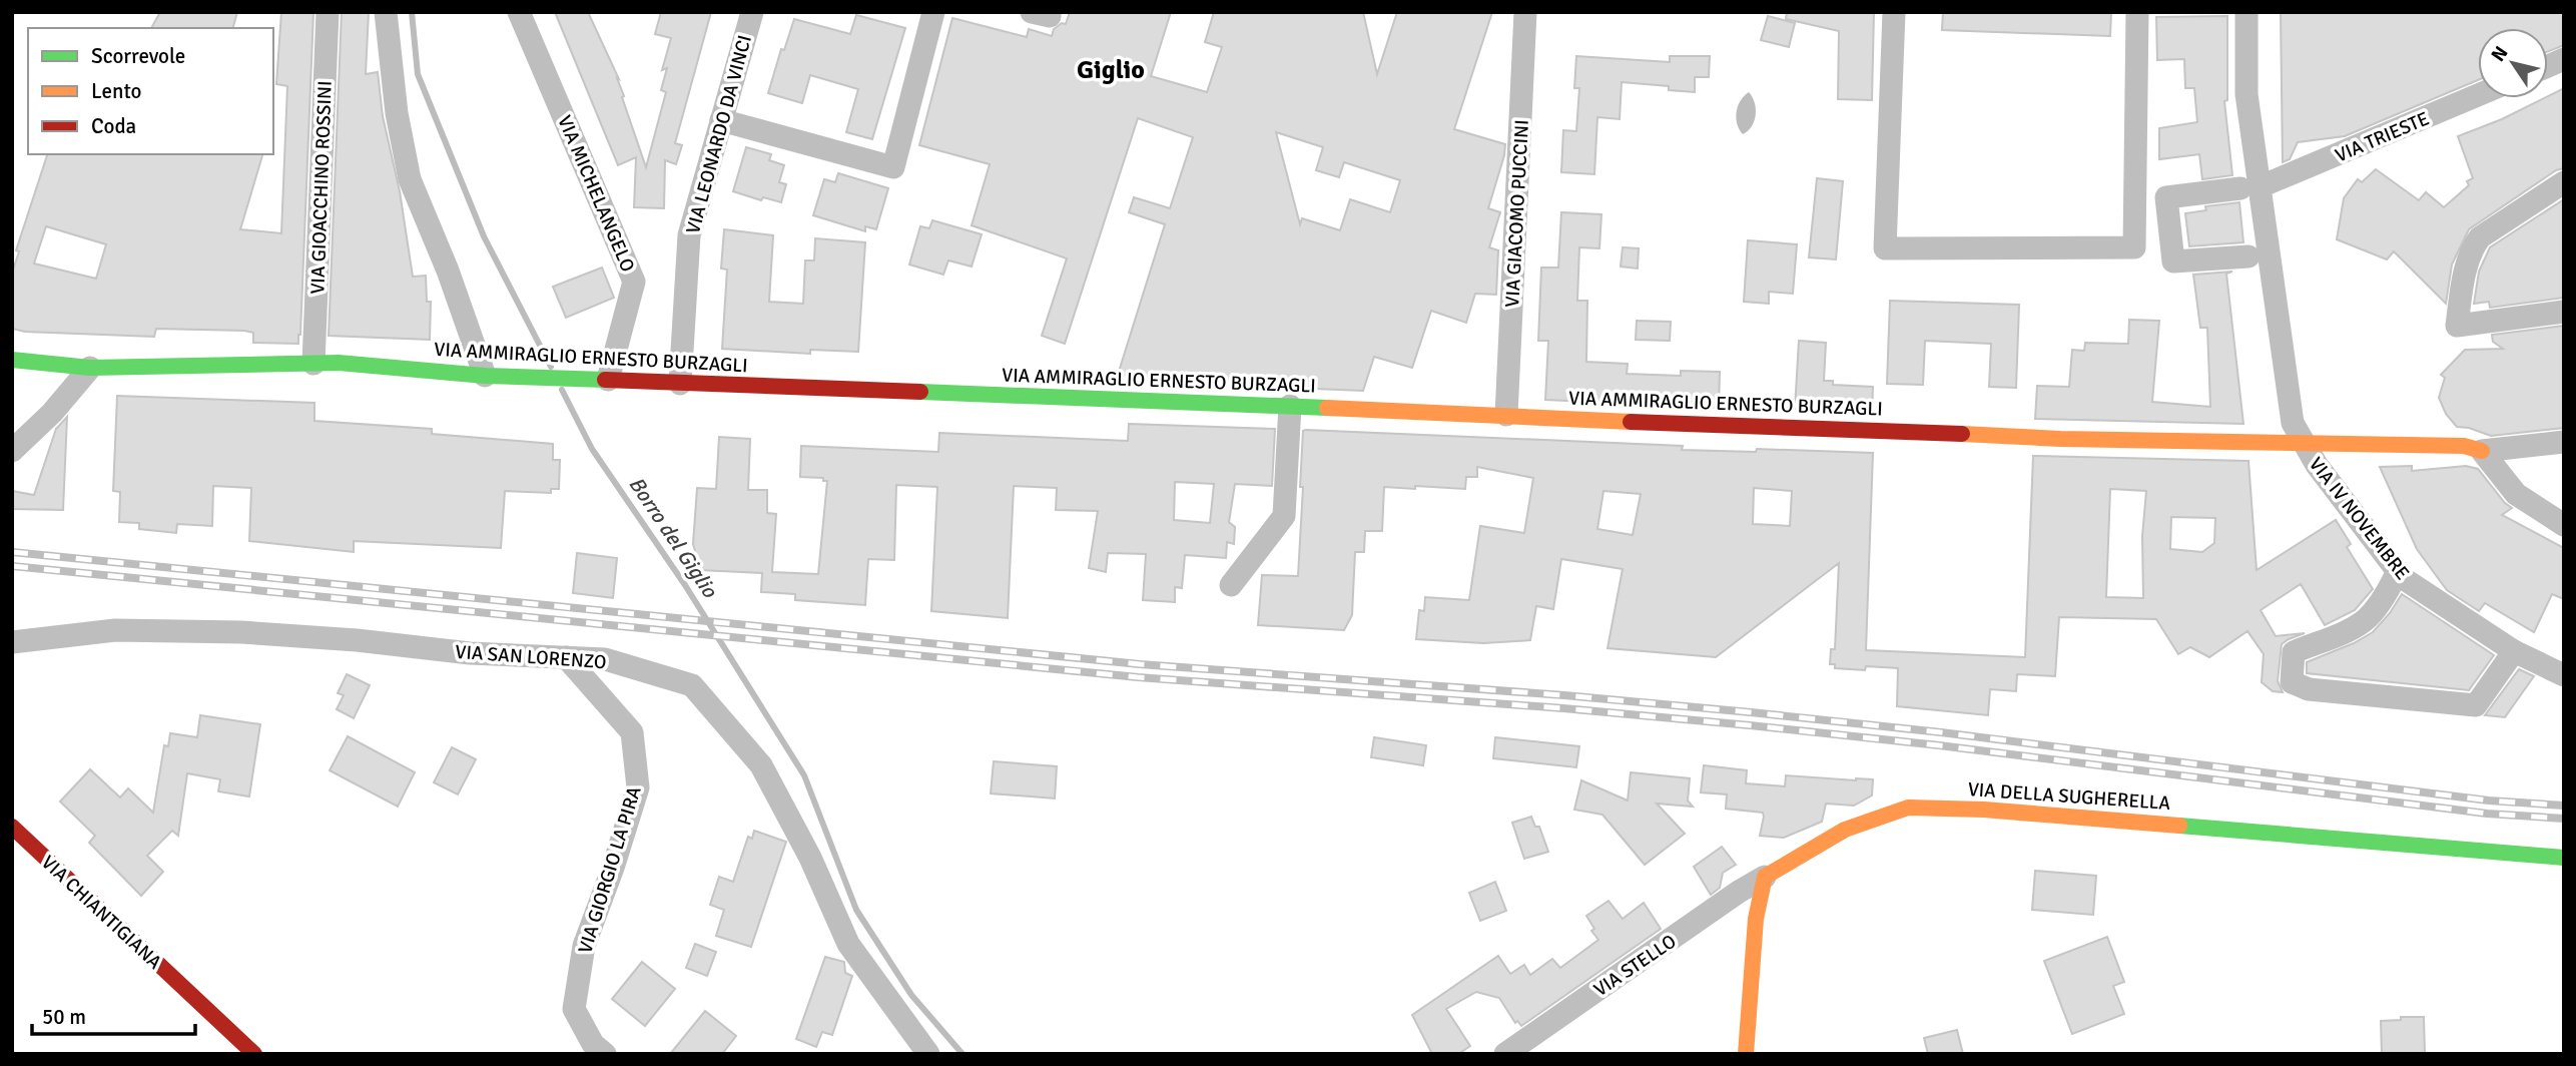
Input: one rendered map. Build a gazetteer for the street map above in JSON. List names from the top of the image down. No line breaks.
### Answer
{"streets":{"street":["VIA LEONARDO DA VINCI","VIA TRIESTE","VIA GIOACCHINO ROSSINI","VIA MICHELANGELO","VIA GIACOMO PUCCINI","VIA AMMIRAGLIO ERNESTO BURZAGLI","VIA IV NOVEMBRE","VIA SAN LORENZO","VIA DELLA SUGHERELLA","VIA GIORGIO LA PIRA","VIA CHIANTIGIANA","VIA STELLO"]},"crossings":[["VIA LEONARDO DA VINCI","VIA AMMIRAGLIO ERNESTO BURZAGLI"],["VIA TRIESTE","VIA IV NOVEMBRE"],["VIA GIOACCHINO ROSSINI","VIA AMMIRAGLIO ERNESTO BURZAGLI"],["VIA MICHELANGELO","VIA AMMIRAGLIO ERNESTO BURZAGLI"],["VIA GIACOMO PUCCINI","VIA AMMIRAGLIO ERNESTO BURZAGLI"],["VIA AMMIRAGLIO ERNESTO BURZAGLI","VIA IV NOVEMBRE"],["VIA SAN LORENZO","VIA GIORGIO LA PIRA"],["VIA DELLA SUGHERELLA","VIA STELLO"]],"districts":["Giglio"],"water":["Borro del Giglio"],"legend":["Scorrevole","Lento","Coda"],"scale_bar":"50 m","north":"top left"}
